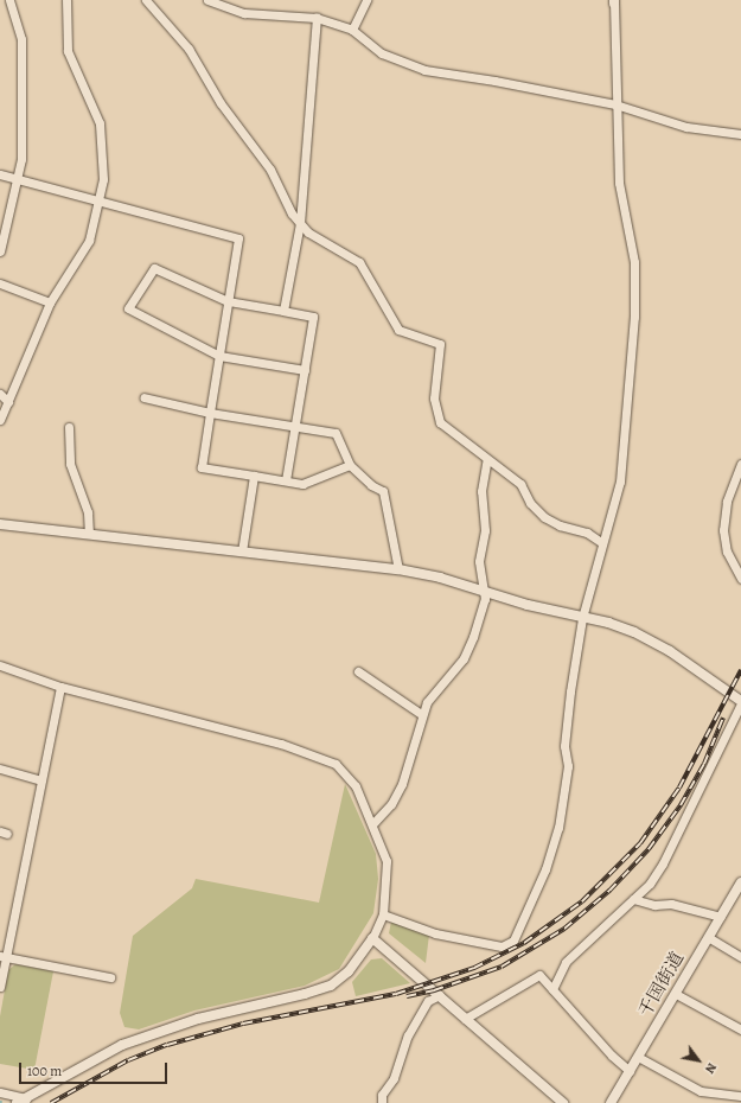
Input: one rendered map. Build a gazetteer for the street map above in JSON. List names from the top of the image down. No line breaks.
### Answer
{"streets":{"street":["千国街道"]},"scale_bar":"100 m","north":"bottom right"}
